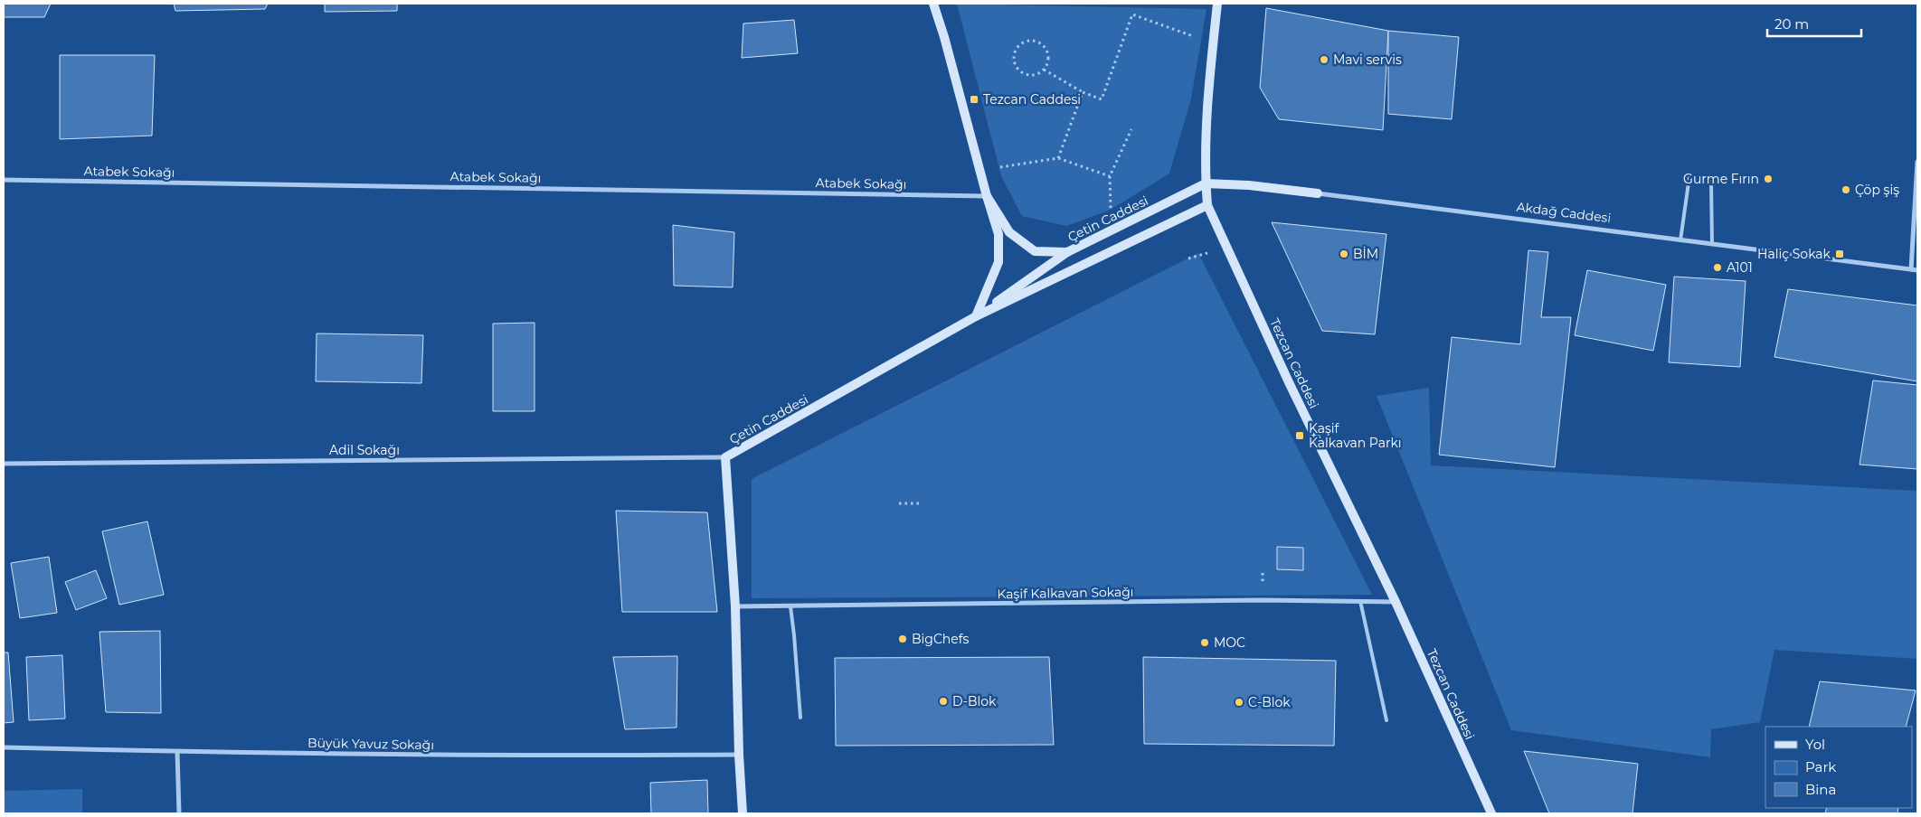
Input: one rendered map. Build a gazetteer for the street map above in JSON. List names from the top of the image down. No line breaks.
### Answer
{"streets":{"street":["Atabek Sokağı","Akdağ Caddesi","Çetin Caddesi","Tezcan Caddesi","Adil Sokağı","Kaşif Kalkavan Sokağı","Büyük Yavuz Sokağı"]},"crossings":[["Atabek Sokağı","Çetin Caddesi"],["Akdağ Caddesi","Çetin Caddesi"],["Akdağ Caddesi","Tezcan Caddesi"],["Çetin Caddesi","Tezcan Caddesi"],["Çetin Caddesi","Adil Sokağı"],["Çetin Caddesi","Kaşif Kalkavan Sokağı"],["Çetin Caddesi","Büyük Yavuz Sokağı"],["Tezcan Caddesi","Kaşif Kalkavan Sokağı"]],"places":{"other":["Mavi servis","Gurme Fırın","Çöp şiş","BİM","A101","BigChefs","MOC","D-Blok","C-Blok"],"transit":["Tezcan Caddesi","Haliç Sokak","Kaşif Kalkavan Parkı"]},"legend":["Yol","Park","Bina"],"scale_bar":"20 m"}
